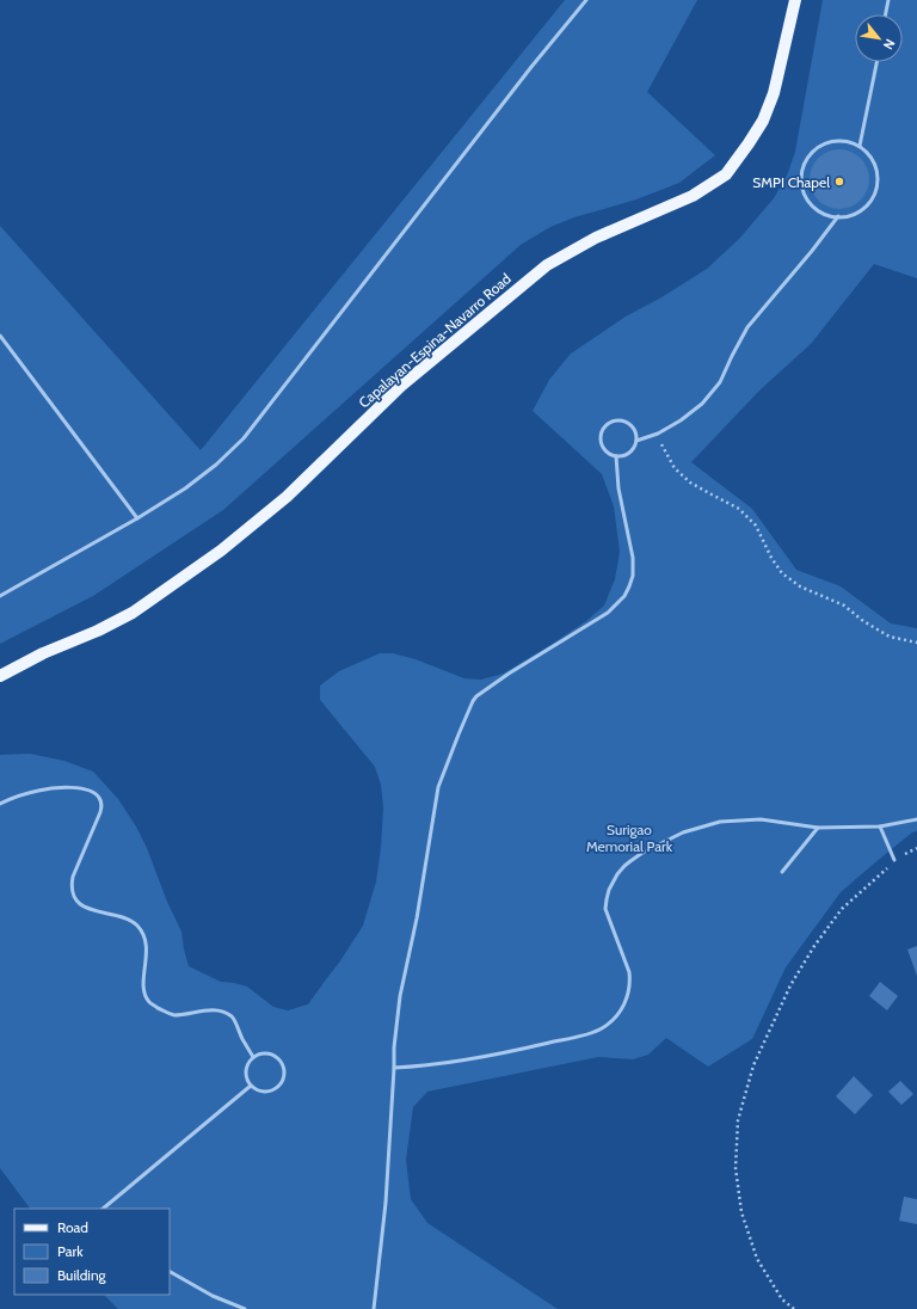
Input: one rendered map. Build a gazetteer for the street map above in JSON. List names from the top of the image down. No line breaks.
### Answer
{"streets":{"main road":["Capalayan-Espina-Navarro Road"]},"parks":["Surigao Memorial Park"],"places":["SMPI Chapel"],"legend":["Road","Park","Building"],"north":"bottom right"}
